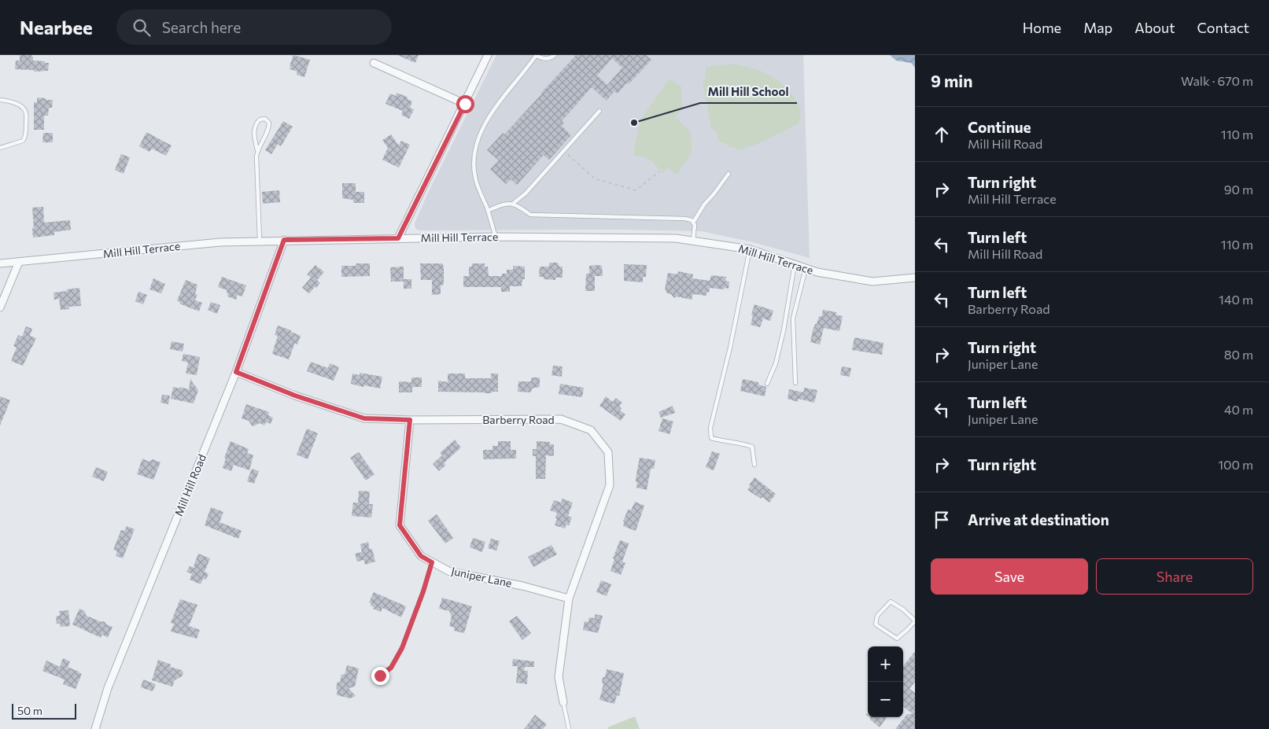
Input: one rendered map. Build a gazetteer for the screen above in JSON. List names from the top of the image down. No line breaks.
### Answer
{"streets":{"street":["Mill Hill Terrace","Barberry Road","Mill Hill Road","Juniper Lane"]},"crossings":[["Mill Hill Terrace","Mill Hill Road"],["Barberry Road","Mill Hill Road"],["Barberry Road","Juniper Lane"]],"places":["Mill Hill School"],"scale_bar":"50 m","page":{"header":"Nearbee","search":"Search here","nav":["Home","Map","About","Contact"],"heading":["9 min","Walk · 670 m"],"list":[["Continue","Mill Hill Road","110 m"],["Turn right","Mill Hill Terrace","90 m"],["Turn left","Mill Hill Road","110 m"],["Turn left","Barberry Road","140 m"],["Turn right","Juniper Lane","80 m"],["Turn left","Juniper Lane","40 m"],["Turn right","100 m"],"Arrive at destination"],"buttons":["Save","Share"],"map_buttons":["+","−"],"scale":"50 m"}}
